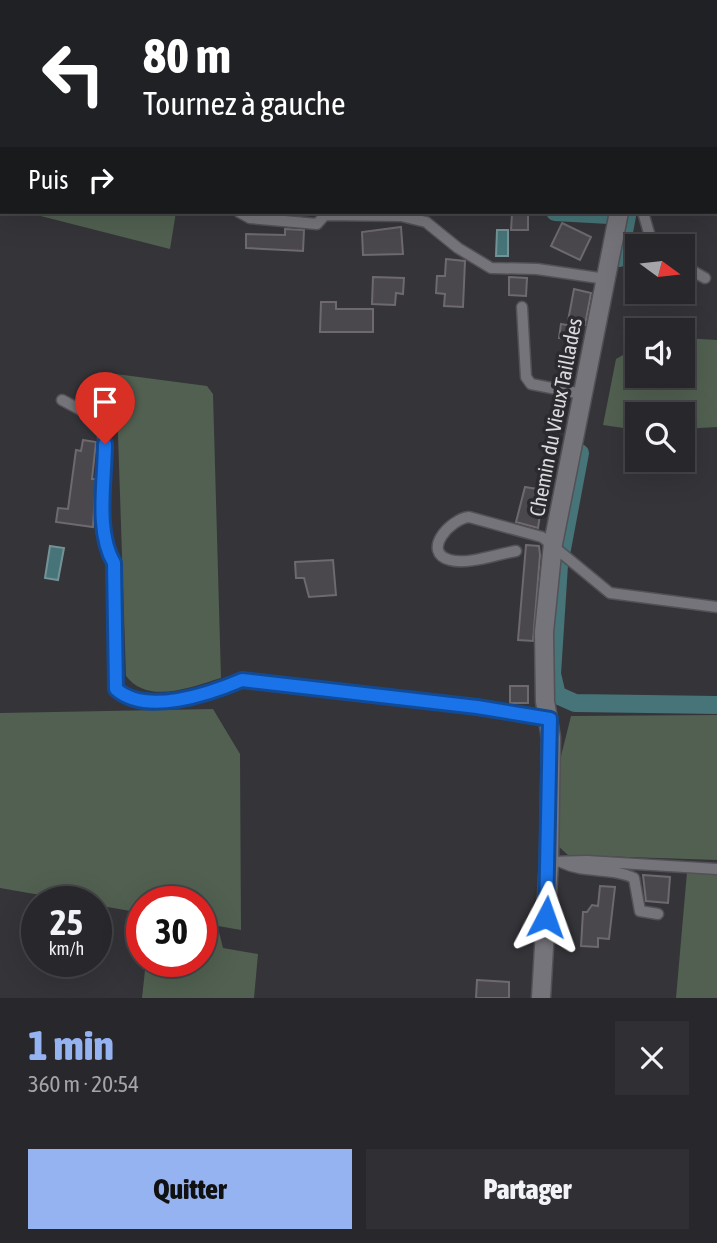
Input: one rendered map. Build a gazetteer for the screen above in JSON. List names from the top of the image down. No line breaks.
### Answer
{"streets":{"street":["Chemin du Vieux Taillades"]},"north":"right","page":{"turn":["80 m","Tournez à gauche"],"then":"Puis","speed":"25 km/h","limit":"30","heading":["1 min","360 m · 20:54"],"buttons":["Quitter","Partager"]}}
